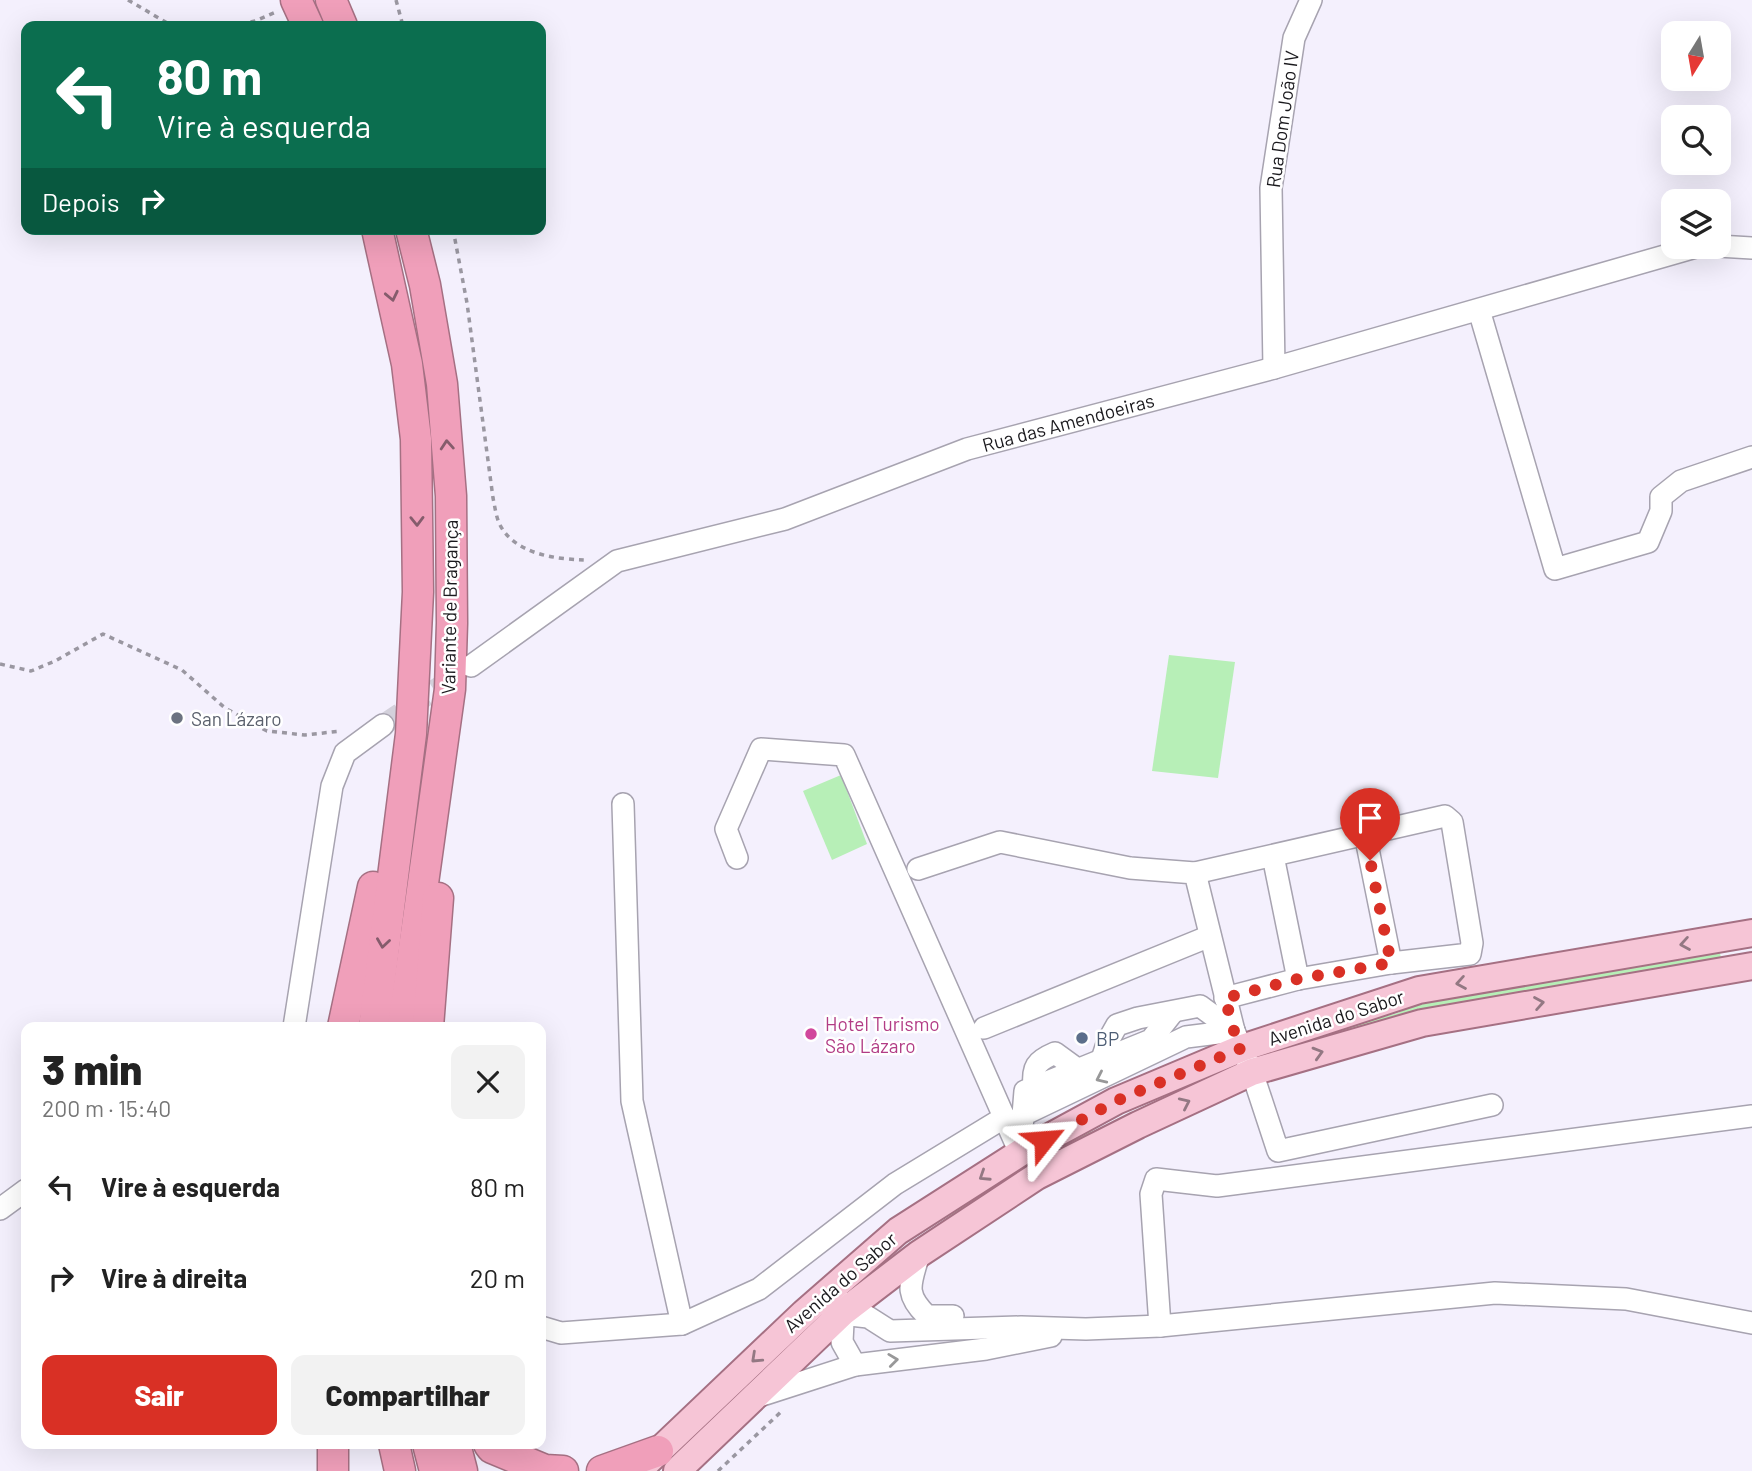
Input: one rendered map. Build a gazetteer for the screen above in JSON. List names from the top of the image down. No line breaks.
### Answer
{"streets":{"highway":["Variante de Bragança"],"main road":["Avenida do Sabor"],"street":["Rua Dom João IV","Rua das Amendoeiras"]},"crossings":[["Rua Dom João IV","Rua das Amendoeiras"]],"places":["San Lázaro","Hotel Turismo São Lázaro","BP"],"north":"bottom","page":{"turn":["80 m","Vire à esquerda"],"then":"Depois","heading":["3 min","200 m · 15:40"],"list":[{"name":"Vire à esquerda","value":"80 m"},{"name":"Vire à direita","value":"20 m"}],"buttons":["Sair","Compartilhar"]}}
